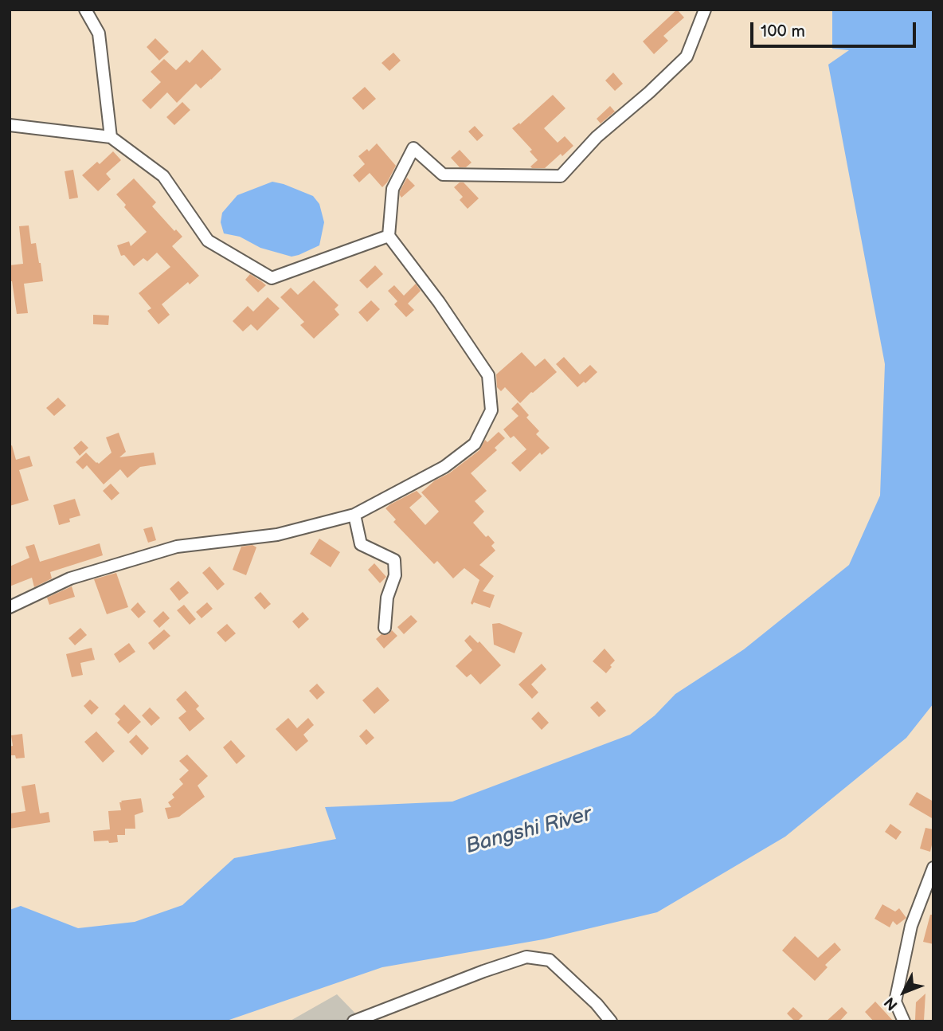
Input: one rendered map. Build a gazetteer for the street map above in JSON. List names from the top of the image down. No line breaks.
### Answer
{"water":["Bangshi River"],"scale_bar":"100 m","north":"bottom left"}
